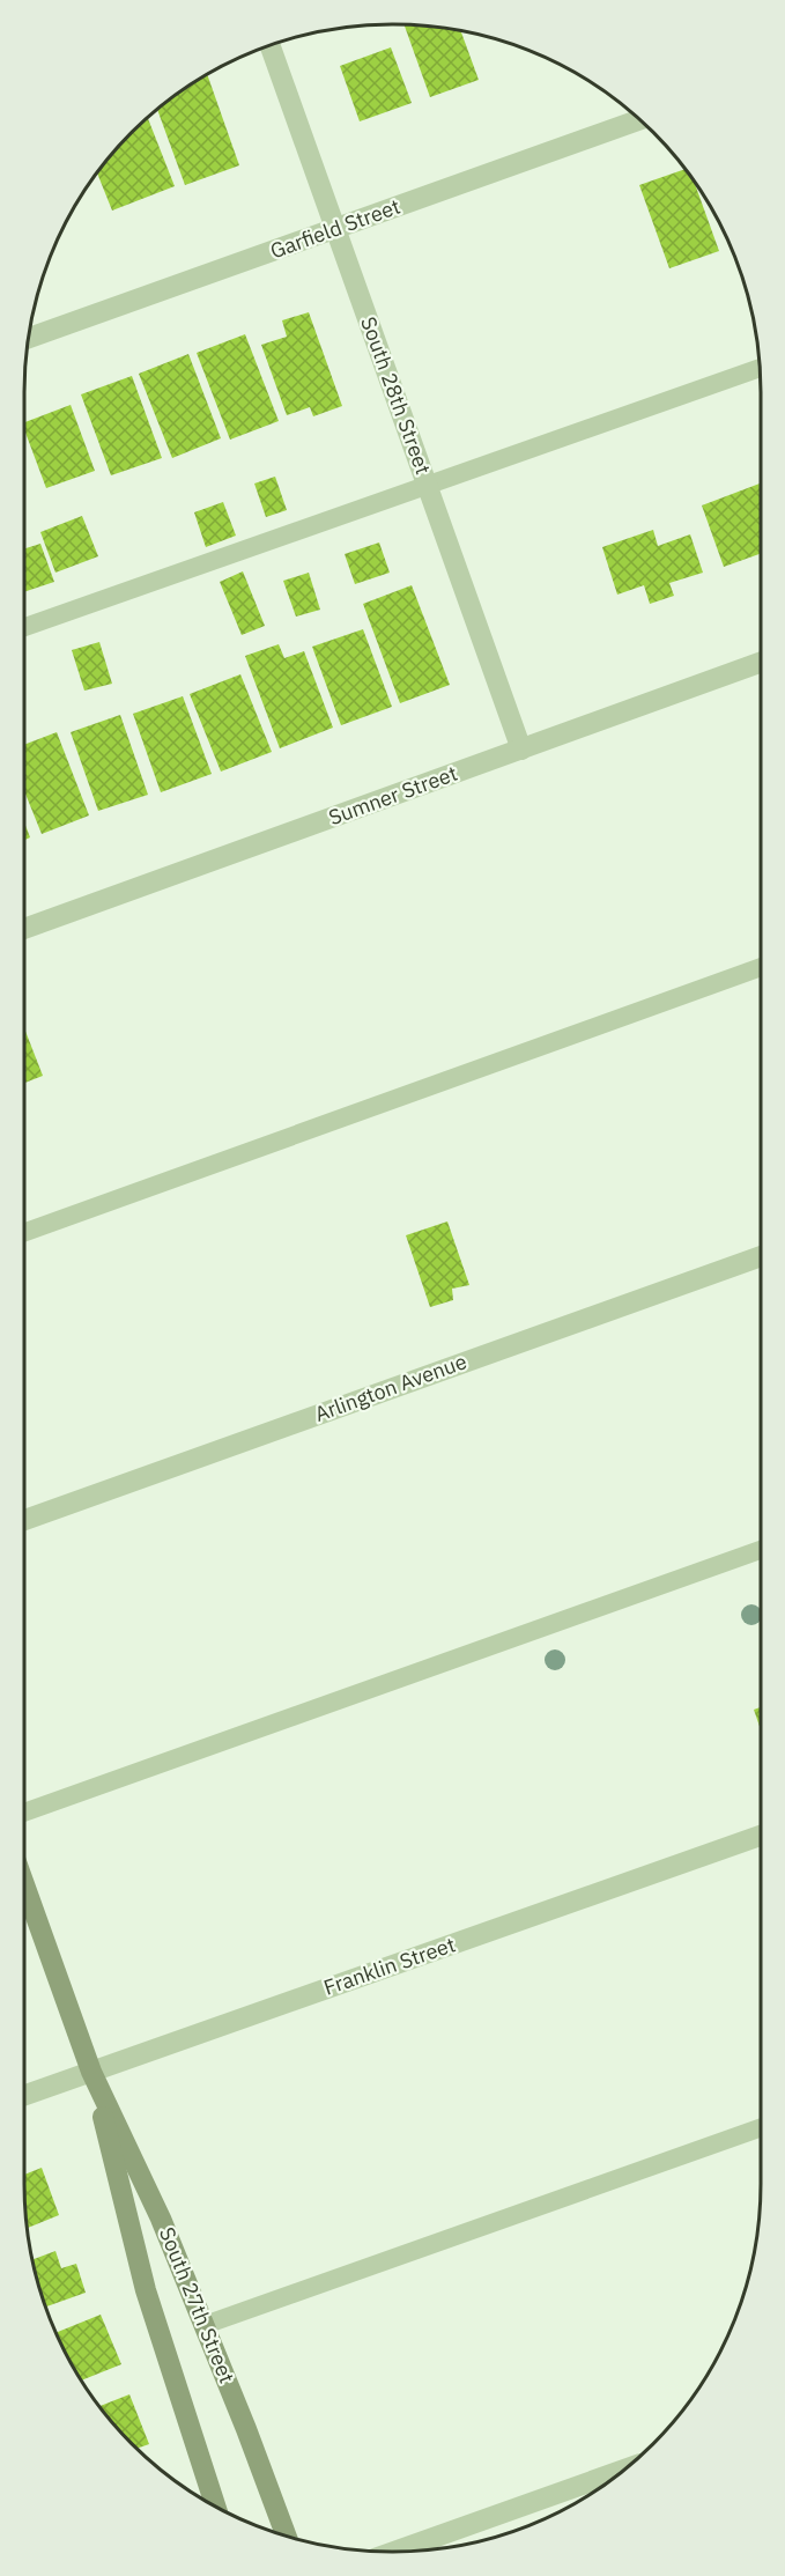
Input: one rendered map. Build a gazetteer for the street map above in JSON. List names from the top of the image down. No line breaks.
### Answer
{"streets":{"main road":["South 27th Street"],"street":["Garfield Street","South 28th Street","Sumner Street","Arlington Avenue","Franklin Street"]},"crossings":[["Garfield Street","South 28th Street"],["South 28th Street","Sumner Street"],["Franklin Street","South 27th Street"]]}
